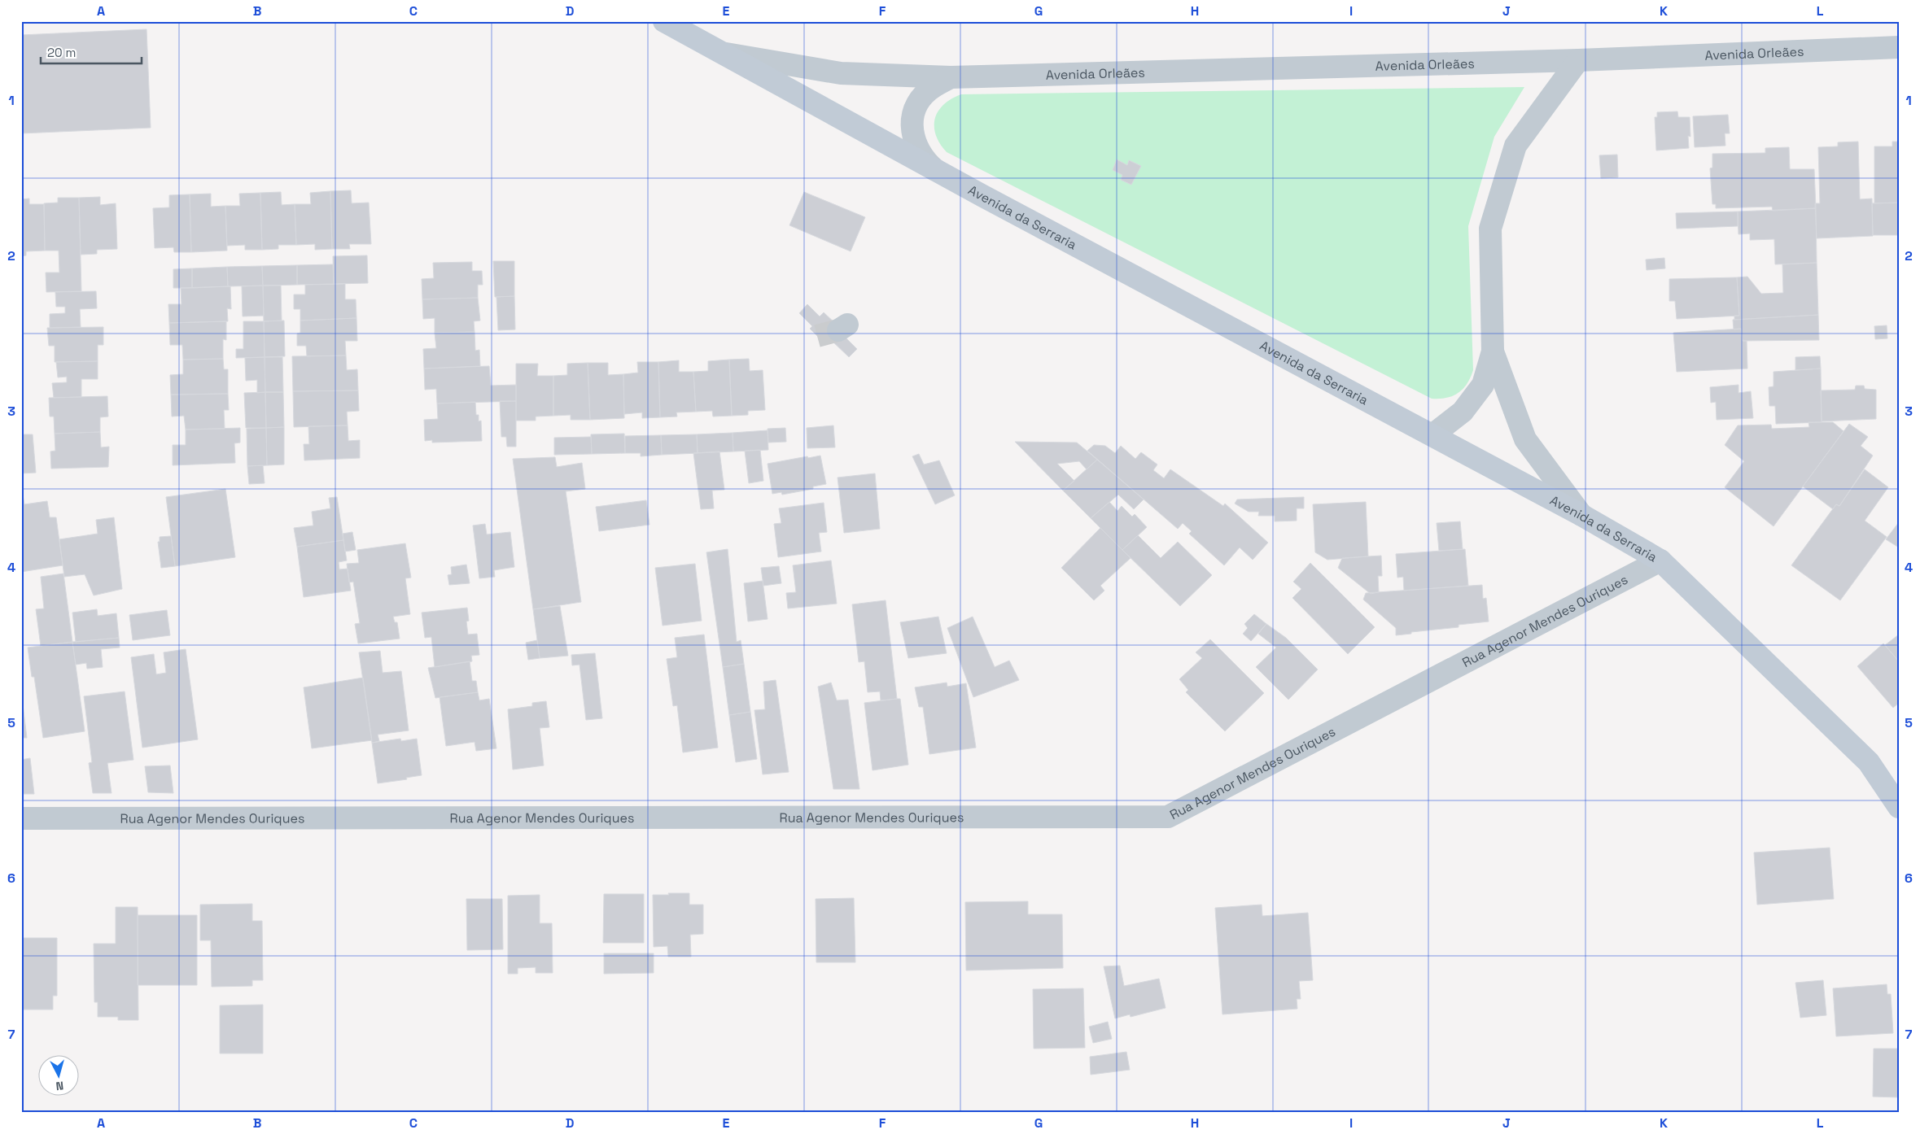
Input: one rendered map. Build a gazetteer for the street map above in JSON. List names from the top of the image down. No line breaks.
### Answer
{"streets":{"main road":["Avenida da Serraria"],"street":["Avenida Orleães","Rua Agenor Mendes Ouriques"]},"crossings":[["Avenida Orleães","Avenida da Serraria"],["Avenida da Serraria","Rua Agenor Mendes Ouriques"]],"scale_bar":"20 m","north":"bottom","grid":{"columns":["A","B","C","D","E","F","G","H","I","J","K","L"],"rows":["1","2","3","4","5","6","7"]}}
